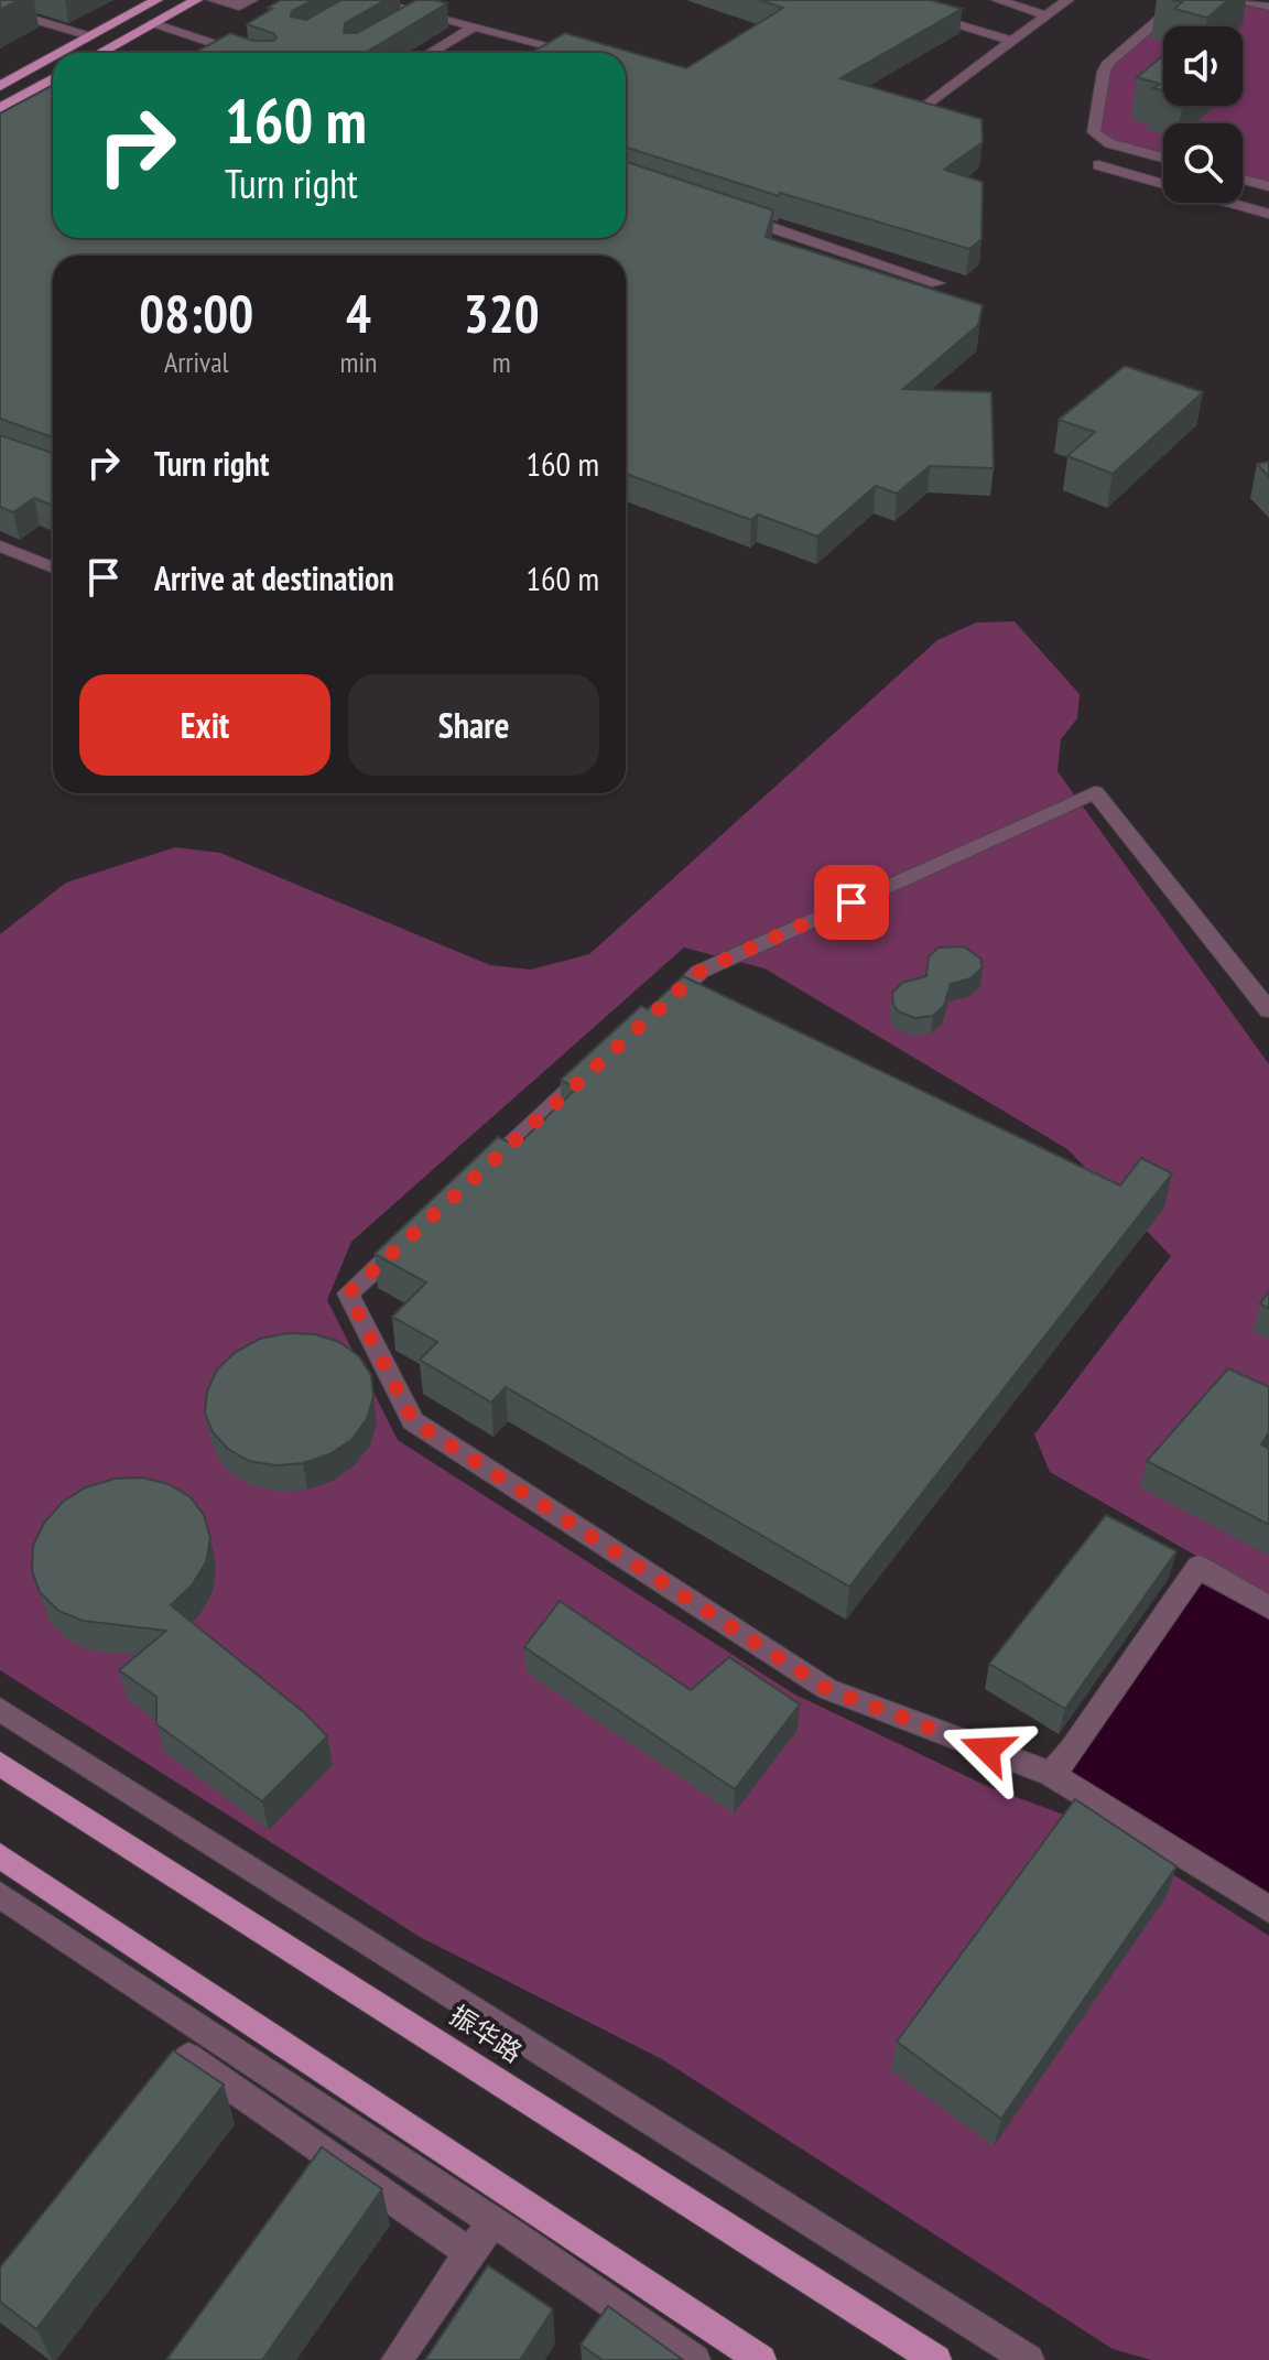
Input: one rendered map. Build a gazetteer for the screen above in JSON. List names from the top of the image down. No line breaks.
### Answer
{"streets":{"main road":["振华路"]},"page":{"turn":["160 m","Turn right"],"eta":["08:00","Arrival","4","min","320","m"],"list":[{"name":"Turn right","value":"160 m"},{"name":"Arrive at destination","value":"160 m"}],"buttons":["Exit","Share"]}}
